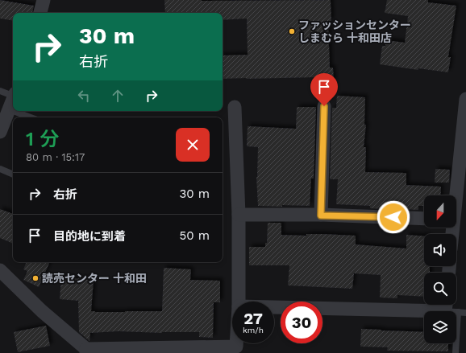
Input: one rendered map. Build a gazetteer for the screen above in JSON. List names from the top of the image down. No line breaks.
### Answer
{"places":["ファッションセンター しまむら 十和田店","読売センター 十和田"],"north":"bottom","page":{"turn":["30 m","右折"],"heading":["1 分","80 m · 15:17"],"list":[{"name":"右折","value":"30 m"},{"name":"目的地に到着","value":"50 m"}],"speed":"27 km/h","limit":"30"}}
